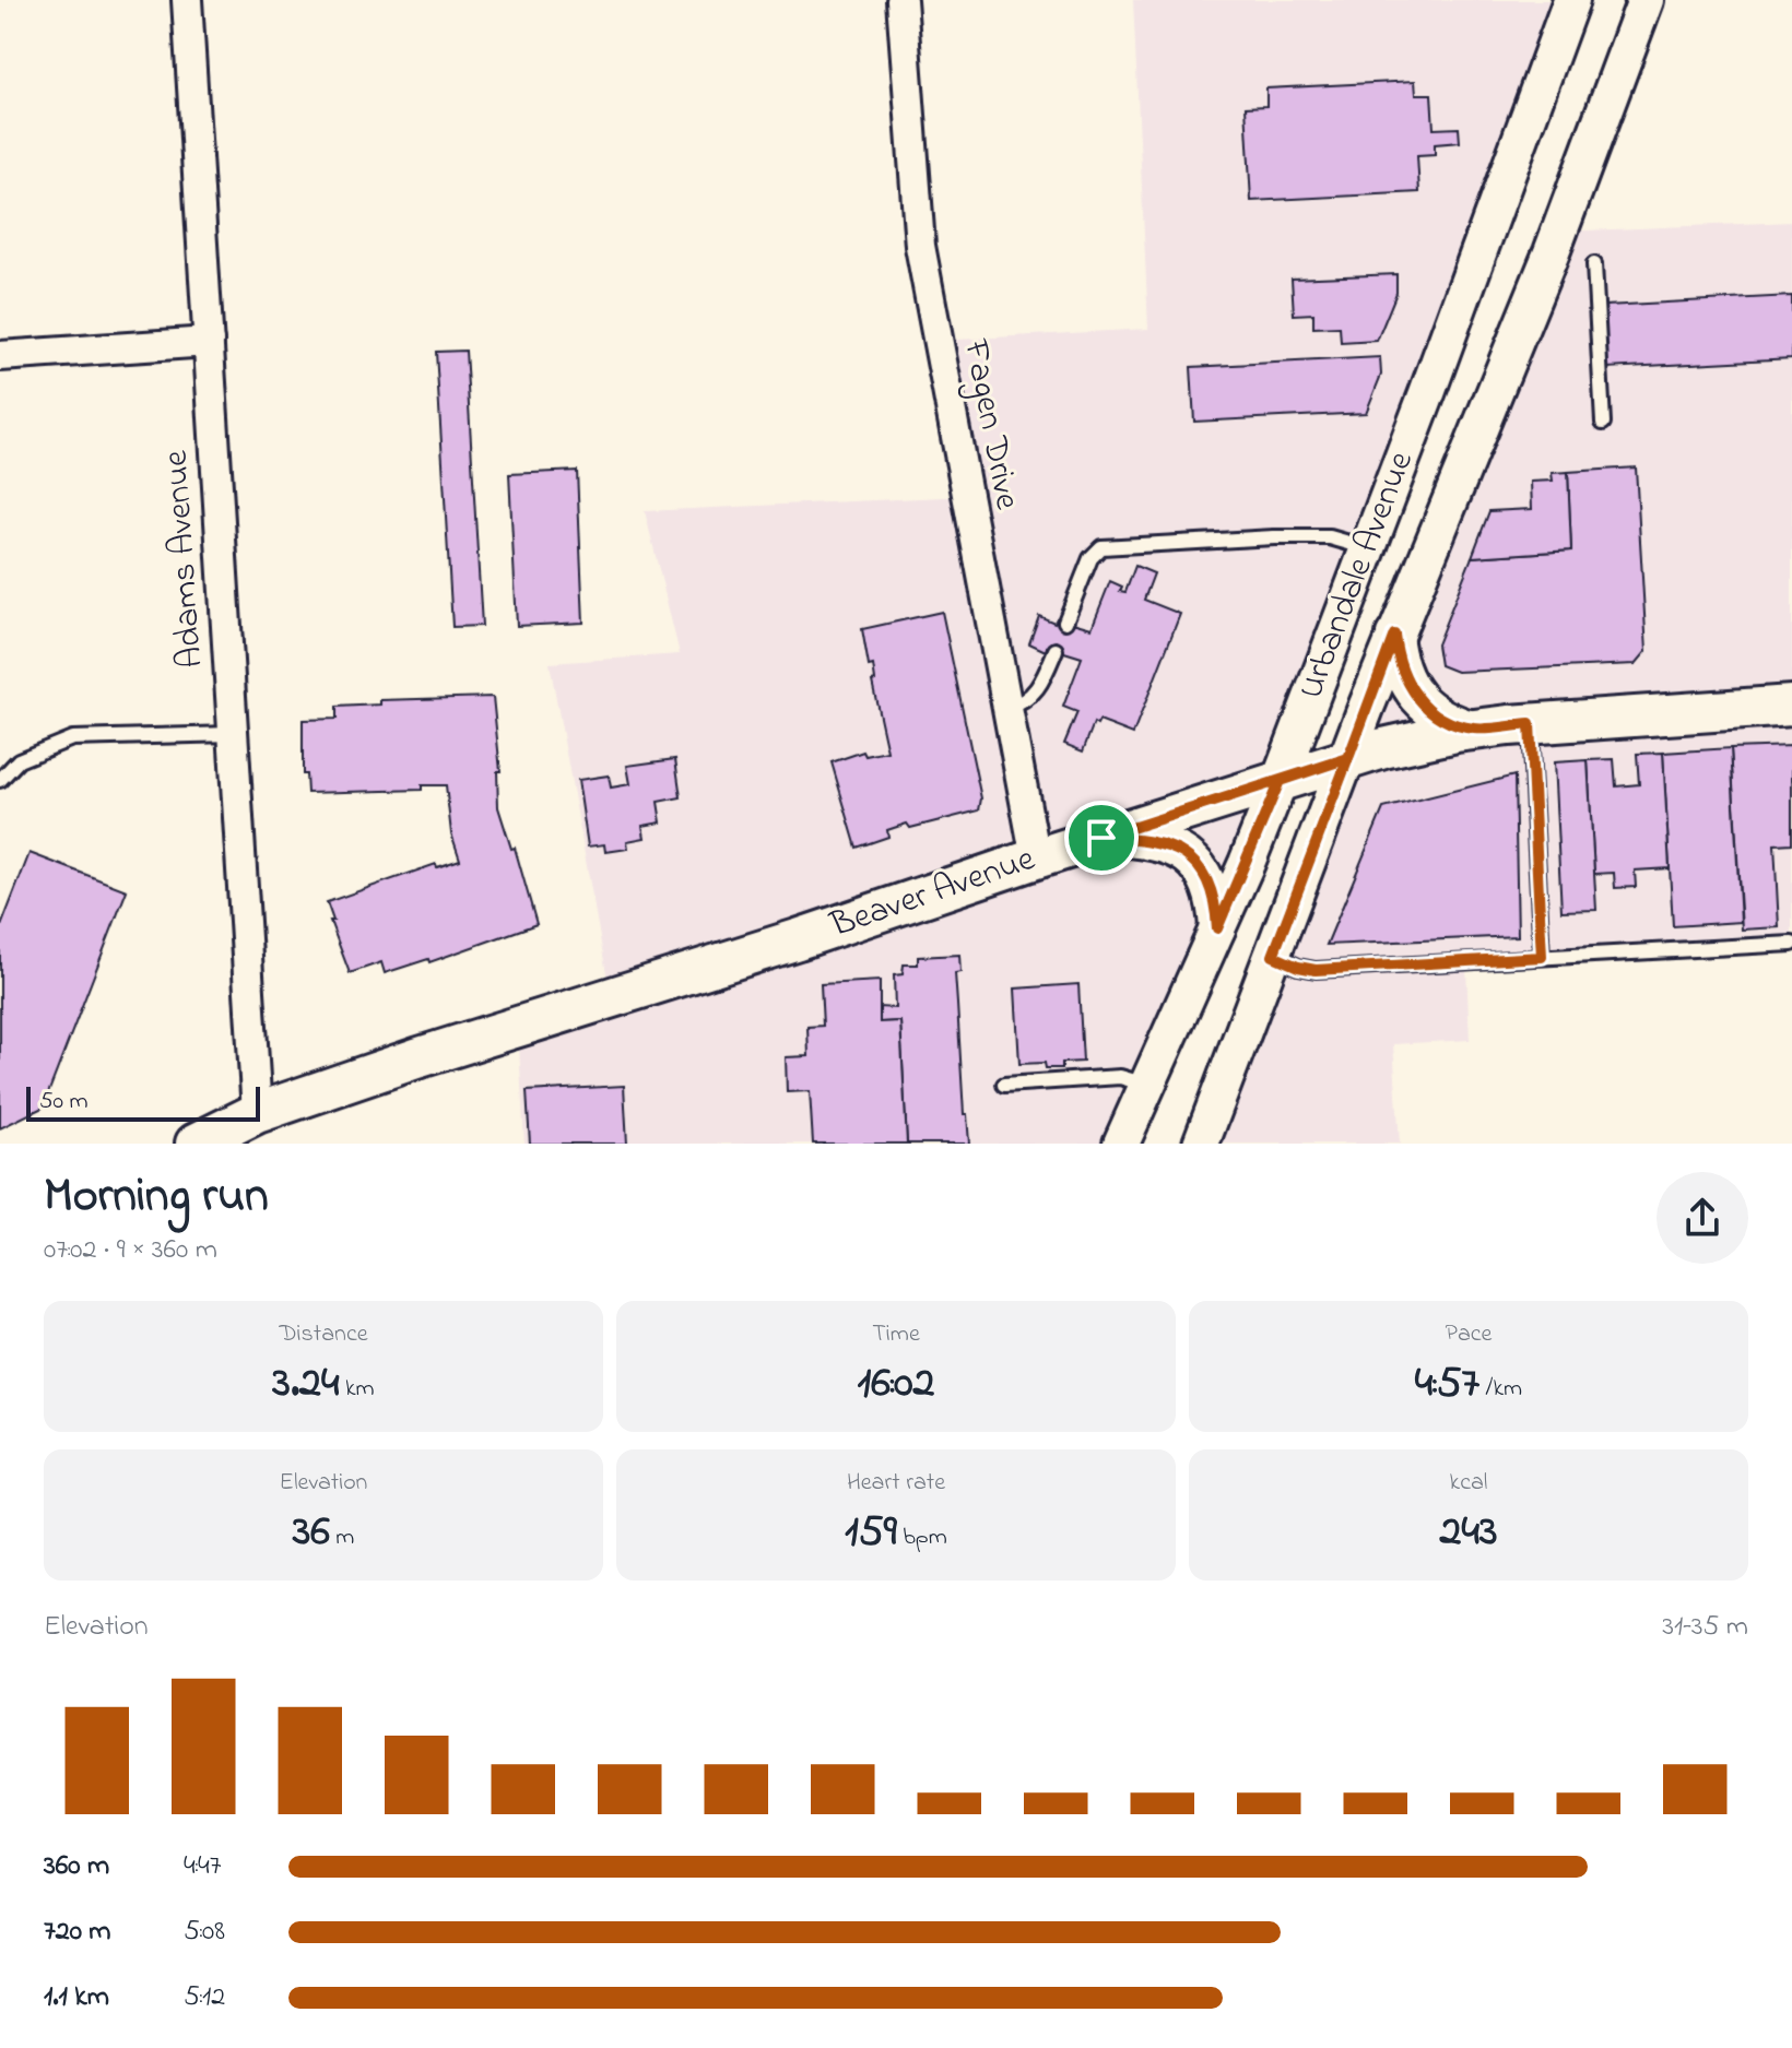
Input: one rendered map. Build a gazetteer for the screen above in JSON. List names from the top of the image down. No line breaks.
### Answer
{"streets":{"main road":["Beaver Avenue"],"street":["Fagen Drive","Adams Avenue","Urbandale Avenue"]},"crossings":[["Fagen Drive","Beaver Avenue"],["Adams Avenue","Beaver Avenue"],["Urbandale Avenue","Beaver Avenue"]],"scale_bar":"50 m","page":{"scale":"50 m","heading":["Morning run","07:02 · 9 × 360 m"],"stats":[["Distance","3.24 km"],["Time","16:02"],["Pace","4:57 /km"],["Elevation","36 m"],["Heart rate","159 bpm"],["kcal","243"]],"chart":["Elevation","31–35 m"],"list":[{"name":"360 m","note":"4:47"},{"name":"720 m","note":"5:08"},{"name":"1.1 km","note":"5:12"}]}}
